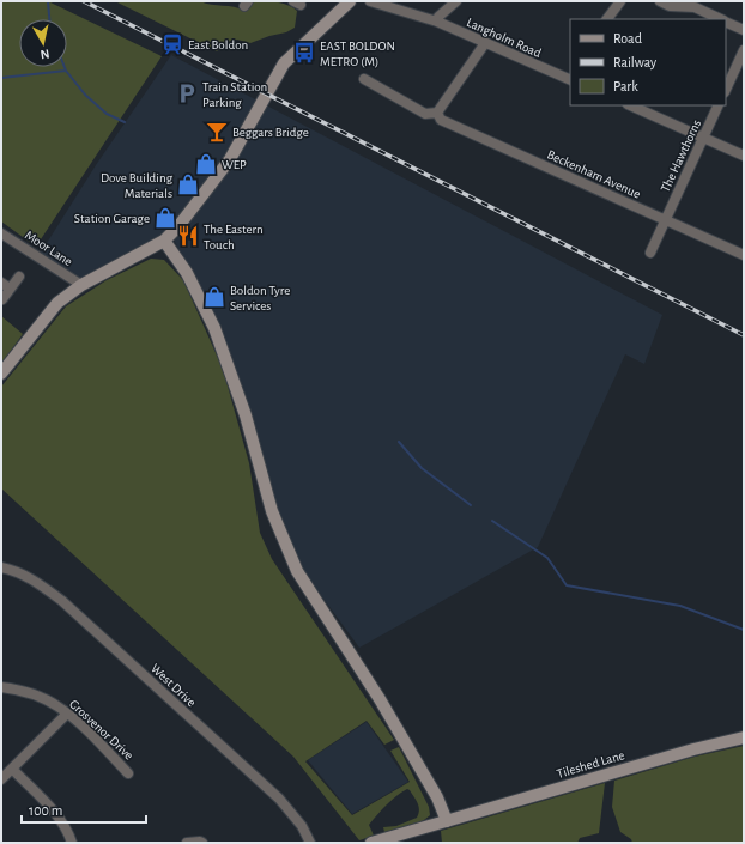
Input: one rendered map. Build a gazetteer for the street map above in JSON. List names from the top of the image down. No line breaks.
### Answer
{"streets":{"street":["Langholm Road","The Hawthorns","Beckenham Avenue","Moor Lane","West Drive","Grosvenor Drive","Tileshed Lane"]},"crossings":[["The Hawthorns","Beckenham Avenue"]],"places":{"station":["East Boldon"],"bus stop":["EAST BOLDON METRO (M)"],"parking":["Train Station Parking"],"bar":["Beggars Bridge"],"shop":["WEP","Dove Building Materials","Station Garage","Boldon Tyre Services"],"restaurant":["The Eastern Touch"]},"legend":["Road","Railway","Park"],"scale_bar":"100 m","north":"bottom"}
